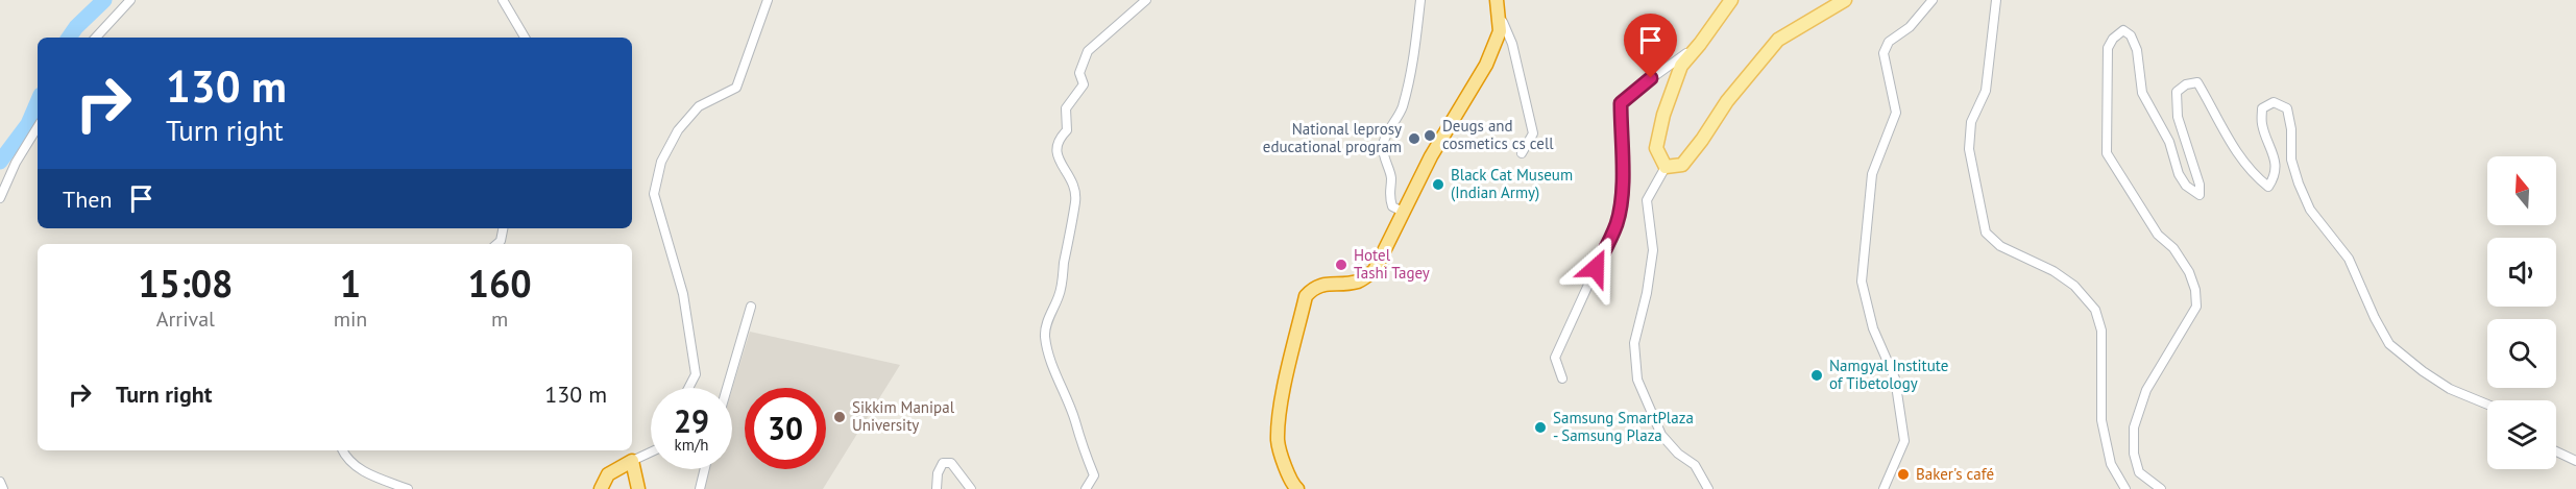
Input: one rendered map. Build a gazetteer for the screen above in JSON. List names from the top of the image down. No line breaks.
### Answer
{"places":["Deugs and cosmetics cs cell","National leprosy educational program","Black Cat Museum (Indian Army)","Hotel Tashi Tagey","Namgyal Institute of Tibetology","Sikkim Manipal University","Samsung SmartPlaza - Samsung Plaza","Baker's café"],"north":"top","page":{"turn":["130 m","Turn right"],"then":"Then","eta":["15:08","Arrival","1","min","160","m"],"list":[{"name":"Turn right","value":"130 m"}],"speed":"29 km/h","limit":"30"}}
